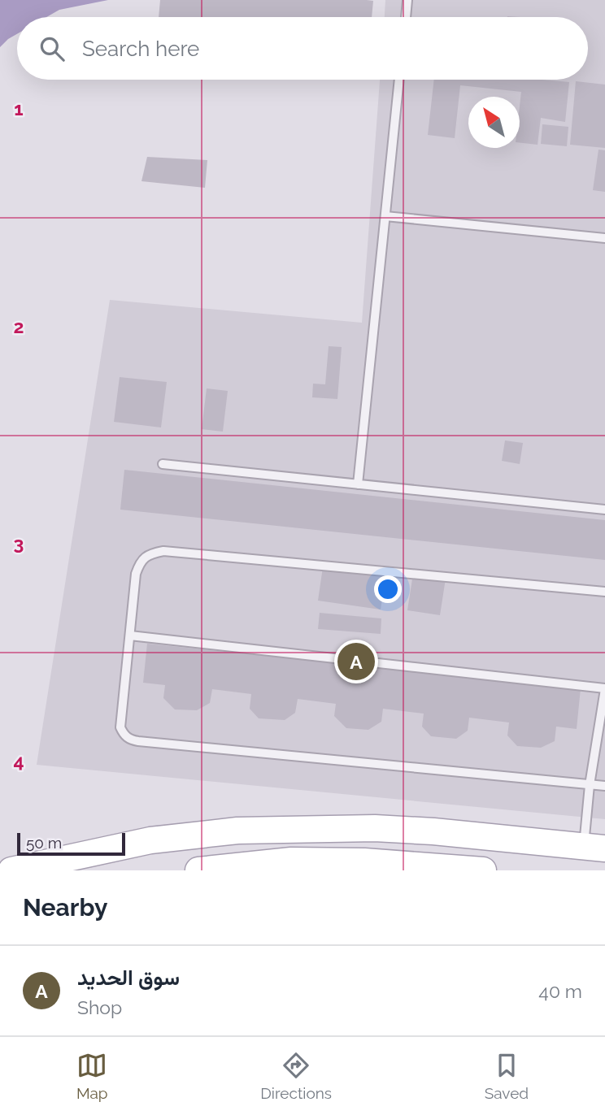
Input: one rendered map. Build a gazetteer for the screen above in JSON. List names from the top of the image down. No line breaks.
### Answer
{"scale_bar":"50 m","north":"top left","page":{"search":"Search here","pins":"A","scale":"50 m","heading":"Nearby","list":[{"mark":"A","name":"سوق الحديد","note":"Shop","value":"40 m"}],"nav":["Map","Directions","Saved"]},"grid":{"rows":["1","2","3","4"]}}
